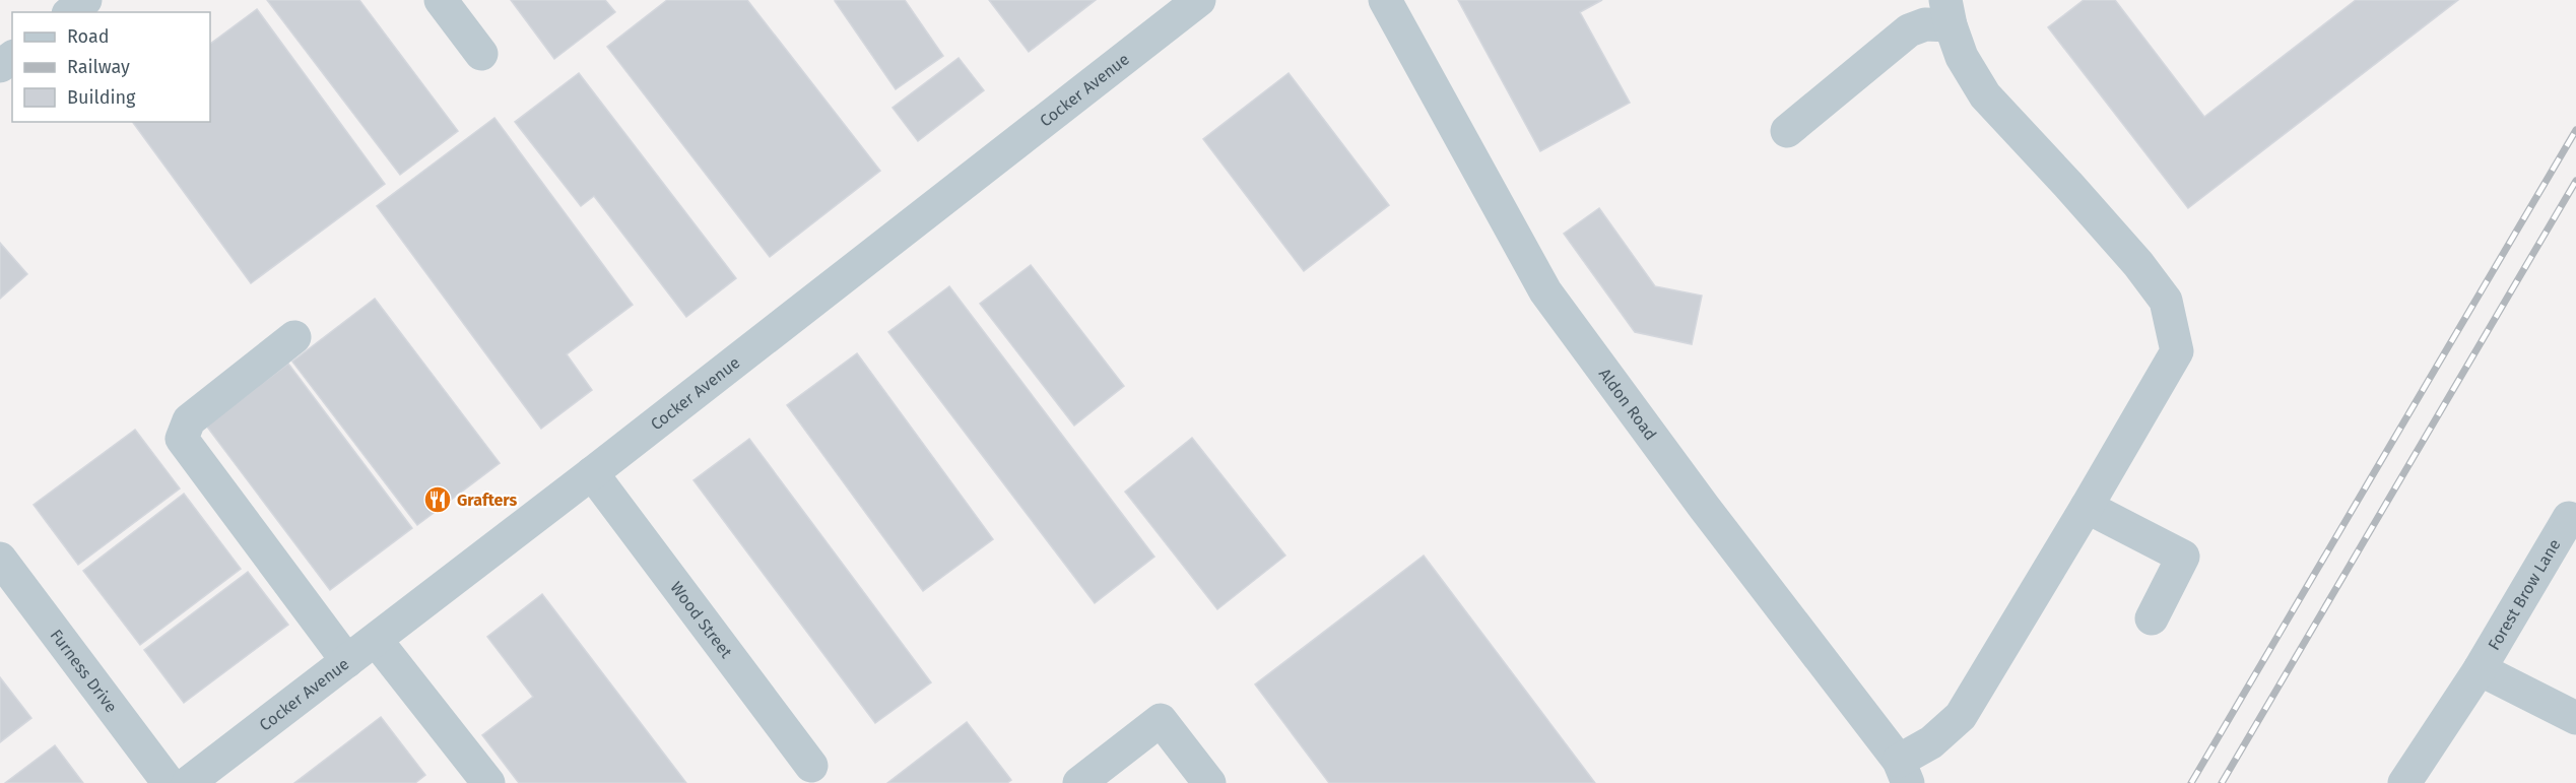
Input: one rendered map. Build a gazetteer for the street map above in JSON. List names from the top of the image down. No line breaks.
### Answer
{"streets":{"street":["Cocker Avenue","Aldon Road","Forest Brow Lane","Wood Street","Furness Drive"]},"crossings":[["Cocker Avenue","Wood Street"]],"places":{"restaurant":["Grafters"]},"legend":["Road","Railway","Building"]}
